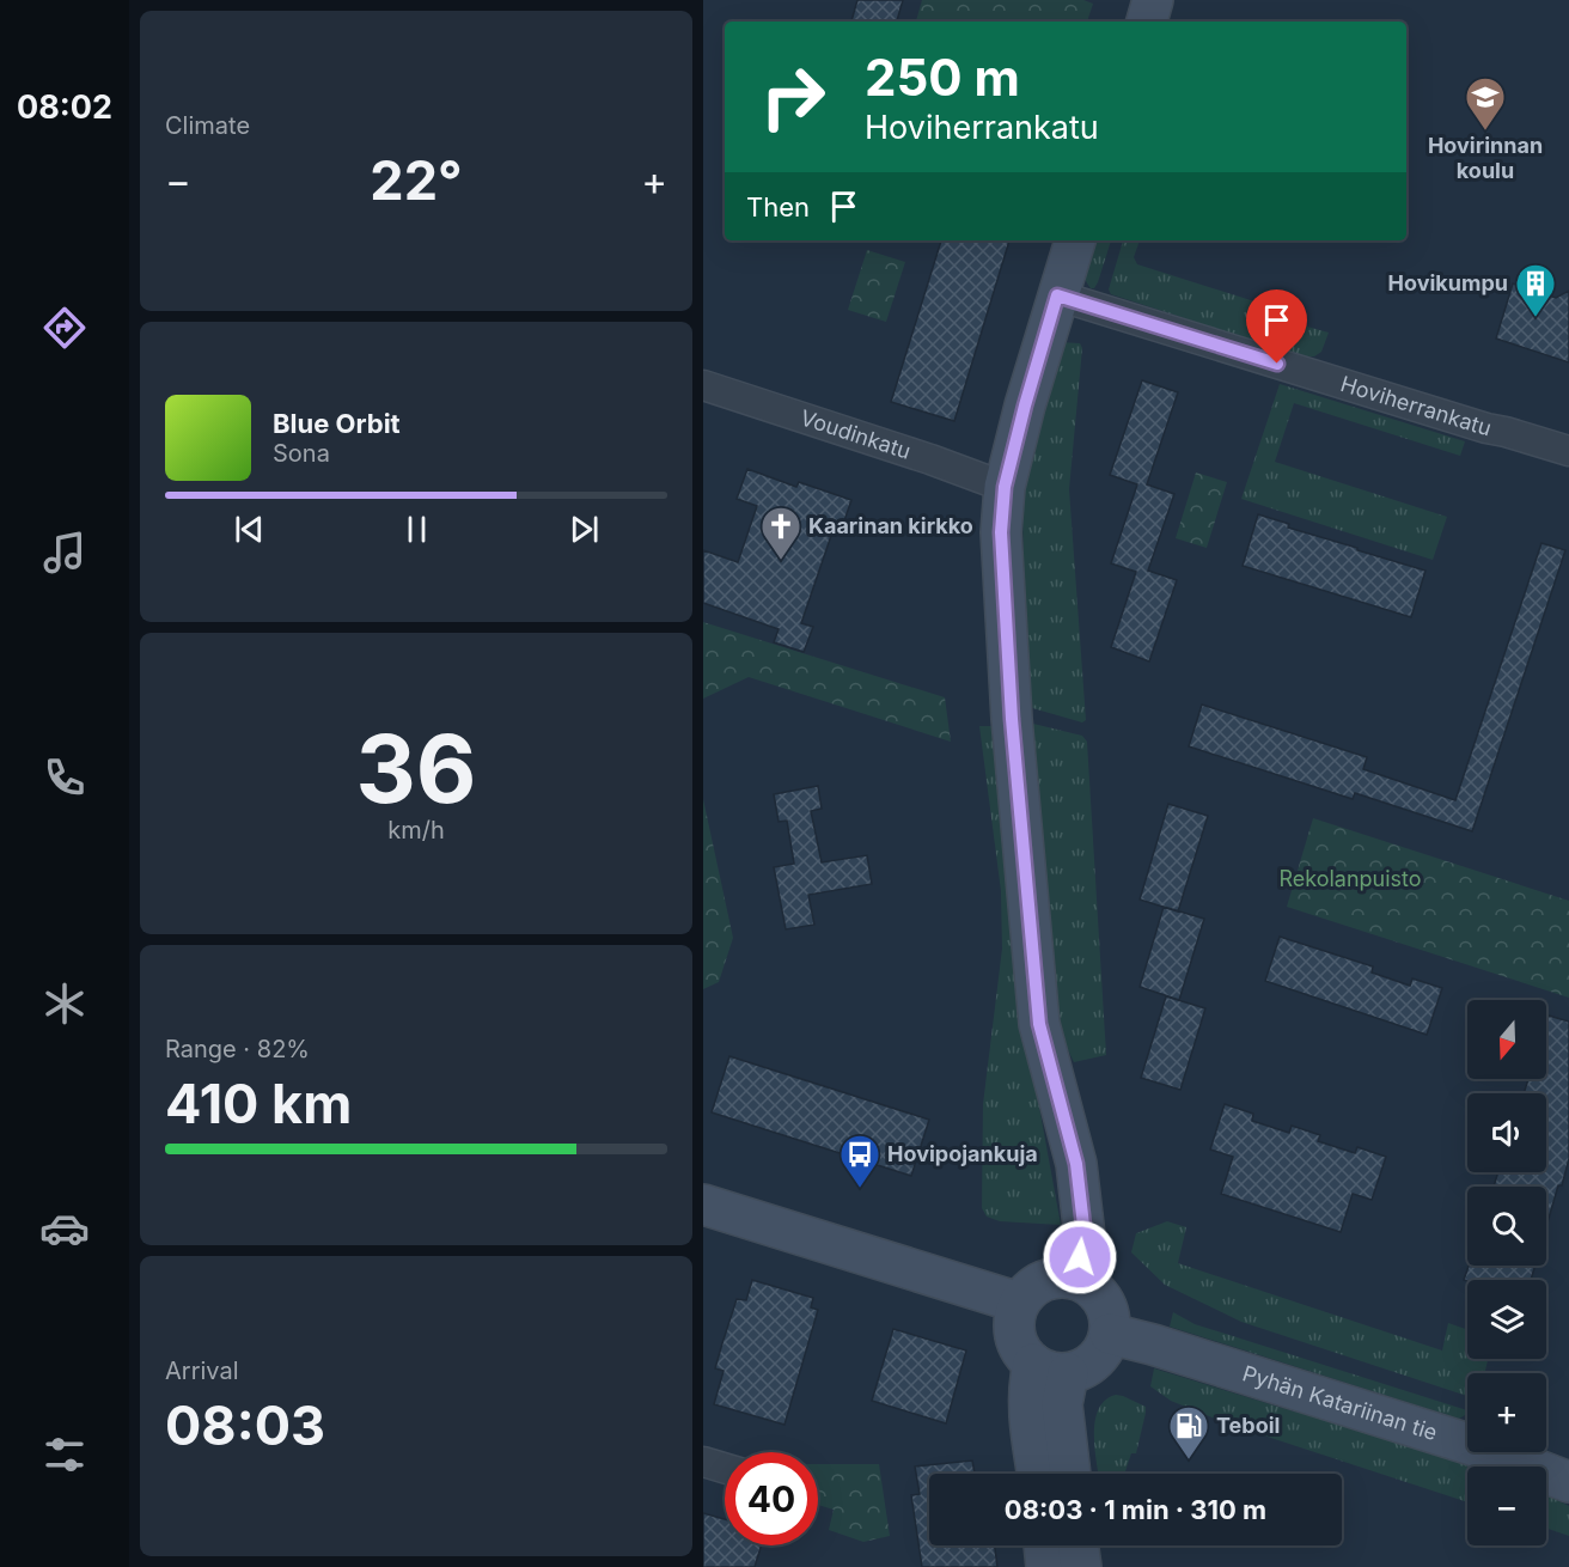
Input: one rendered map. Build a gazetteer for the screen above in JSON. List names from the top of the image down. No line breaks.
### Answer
{"streets":{"street":["Hoviherrankatu","Voudinkatu","Pyhän Katariinan tie"]},"parks":["Rekolanpuisto"],"places":{"school or university":["Hovirinnan koulu"],"building":["Hovikumpu"],"church":["Kaarinan kirkko"],"bus stop":["Hovipojankuja"],"fuel station":["Teboil"]},"north":"bottom","page":{"tabs":"08:02","tile":["Climate",["36","km/h"],["Range · 82%","410 km"],["Arrival","08:03"]],"turn":["250 m","Hoviherrankatu"],"heat":["−","22°","+"],"then":"Then","song":["Blue Orbit","Sona"],"map_buttons":["+","−"],"limit":"40","trip":"08:03 · 1 min · 310 m"}}
